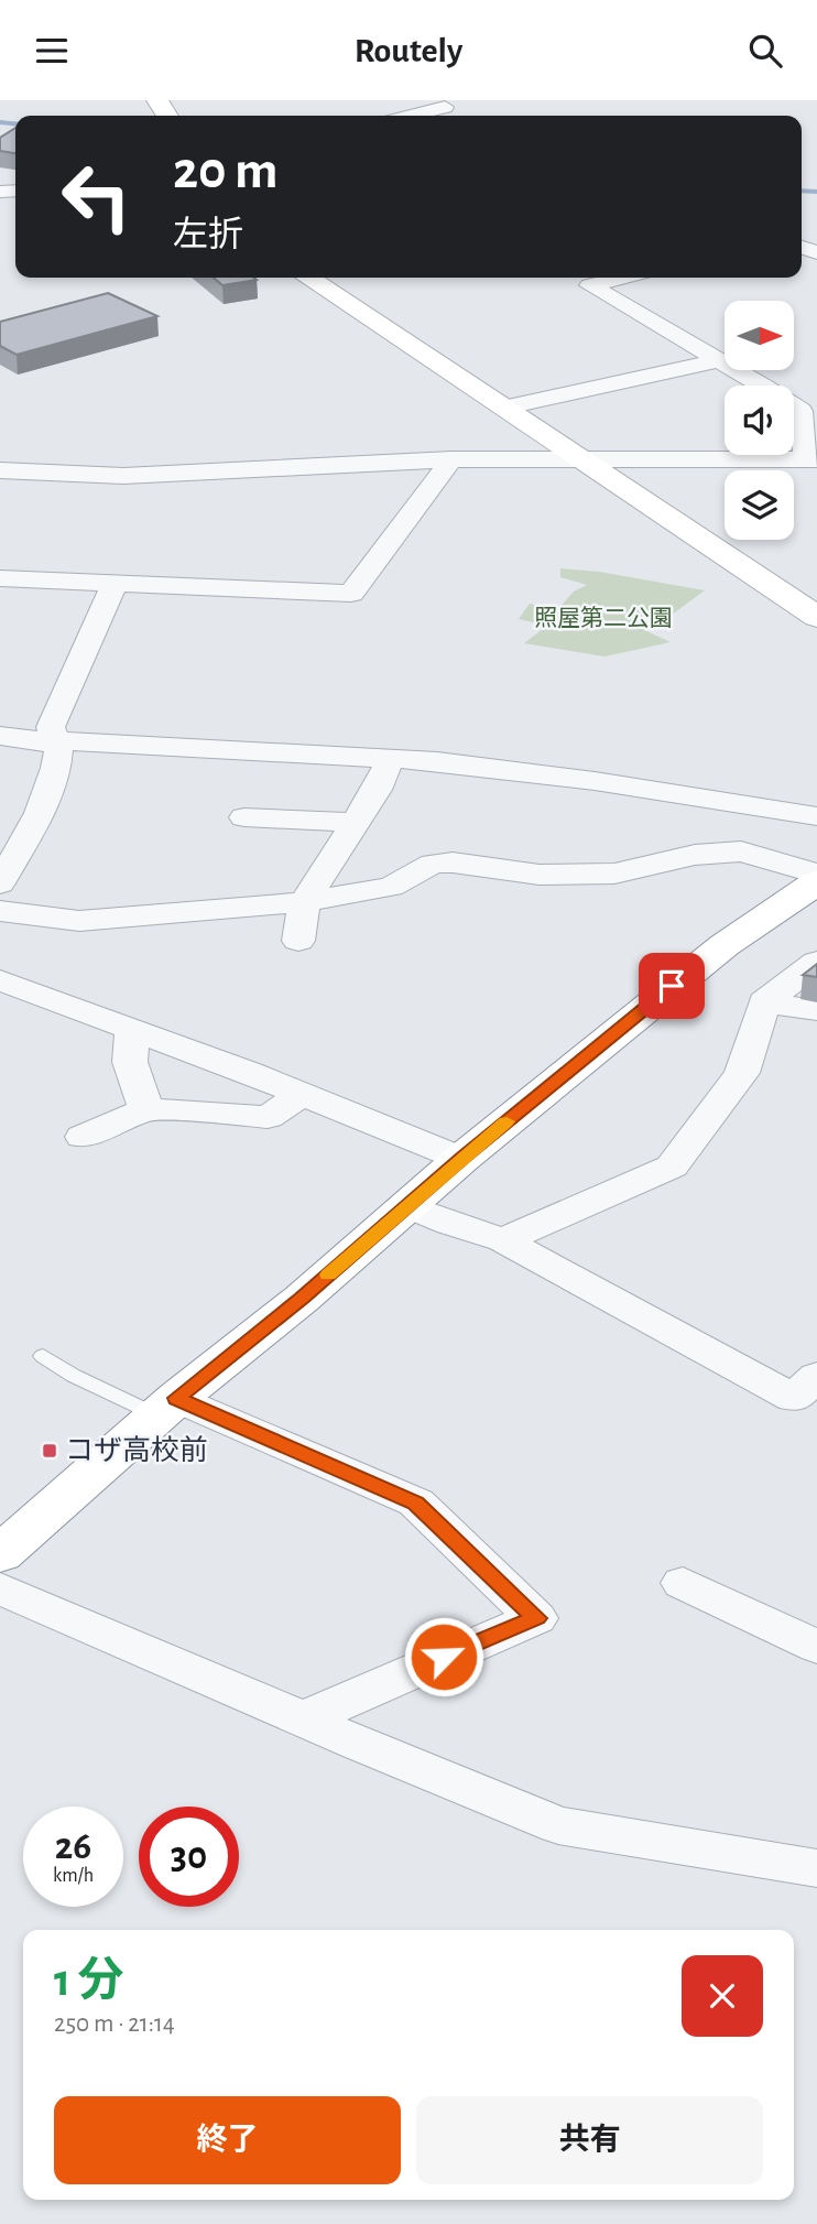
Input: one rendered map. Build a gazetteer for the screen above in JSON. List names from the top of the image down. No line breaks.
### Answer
{"parks":["照屋第二公園"],"places":{"transit":["コザ高校前"]},"north":"right","page":{"header":"Routely","turn":["20 m","左折"],"speed":"26 km/h","limit":"30","heading":["1 分","250 m · 21:14"],"buttons":["終了","共有"]}}
